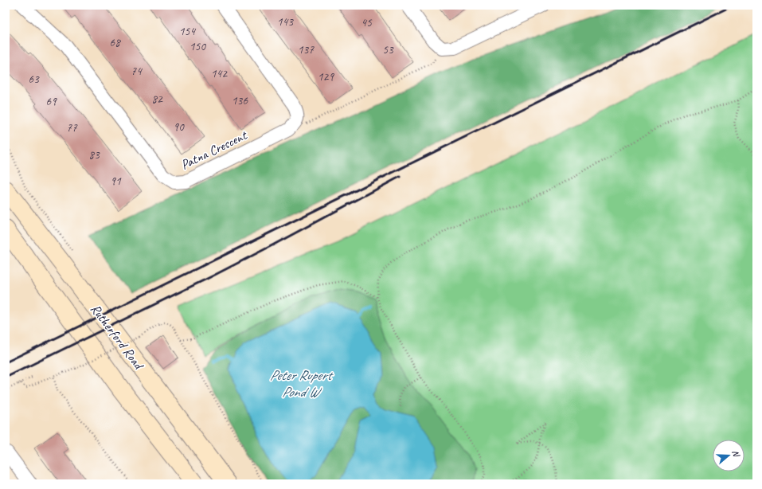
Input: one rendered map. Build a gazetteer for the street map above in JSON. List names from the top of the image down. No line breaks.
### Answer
{"streets":{"main road":["Rutherford Road"],"street":["Patna Crescent"]},"water":["Peter Rupert Pond W"],"house_numbers":["143","45","154","68","150","137","53","74","142","129","63","82","136","69","90","77","83","91"],"north":"right"}
